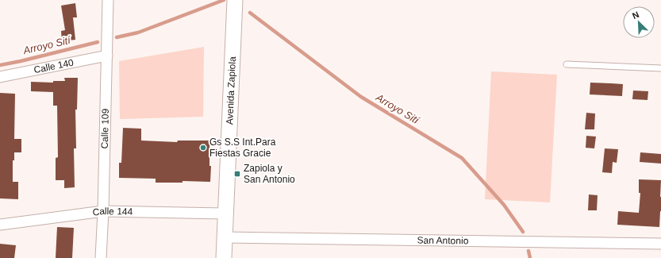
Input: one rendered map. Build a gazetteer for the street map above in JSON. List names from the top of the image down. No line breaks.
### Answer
{"streets":{"main road":["Avenida Zapiola"],"street":["Calle 140","Calle 109","Calle 144","San Antonio"]},"crossings":[["Calle 140","Calle 109"],["Avenida Zapiola","Calle 144"],["Avenida Zapiola","San Antonio"],["Calle 109","Calle 144"]],"water":["Arroyo Sití"],"places":{"other":["Gs S.S Int.Para Fiestas Gracie"],"transit":["Zapiola y San Antonio"]},"north":"top left"}
